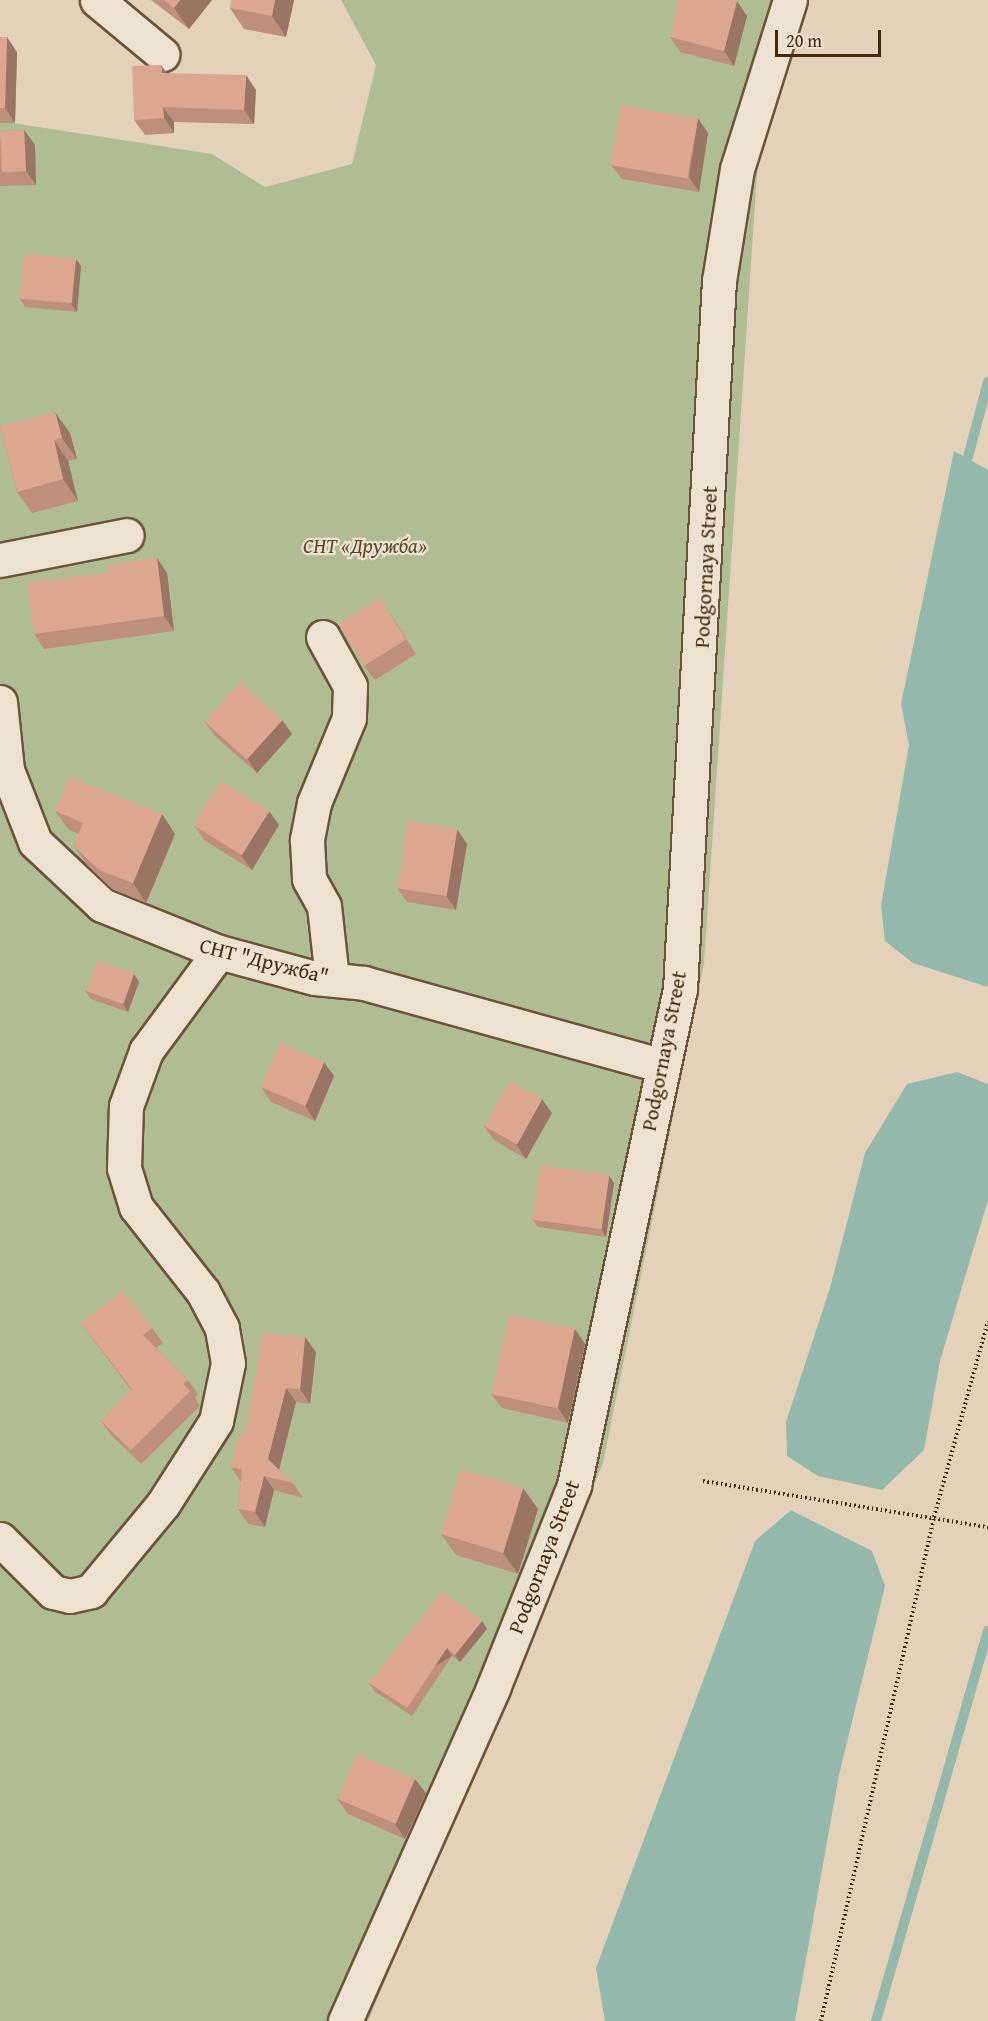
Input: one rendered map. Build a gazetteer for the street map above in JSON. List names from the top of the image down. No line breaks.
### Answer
{"streets":{"street":["Podgornaya Street","СНТ \"Дружба\""]},"crossings":[["Podgornaya Street","СНТ \"Дружба\""]],"parks":["СНТ «Дружба»"],"scale_bar":"20 m"}
